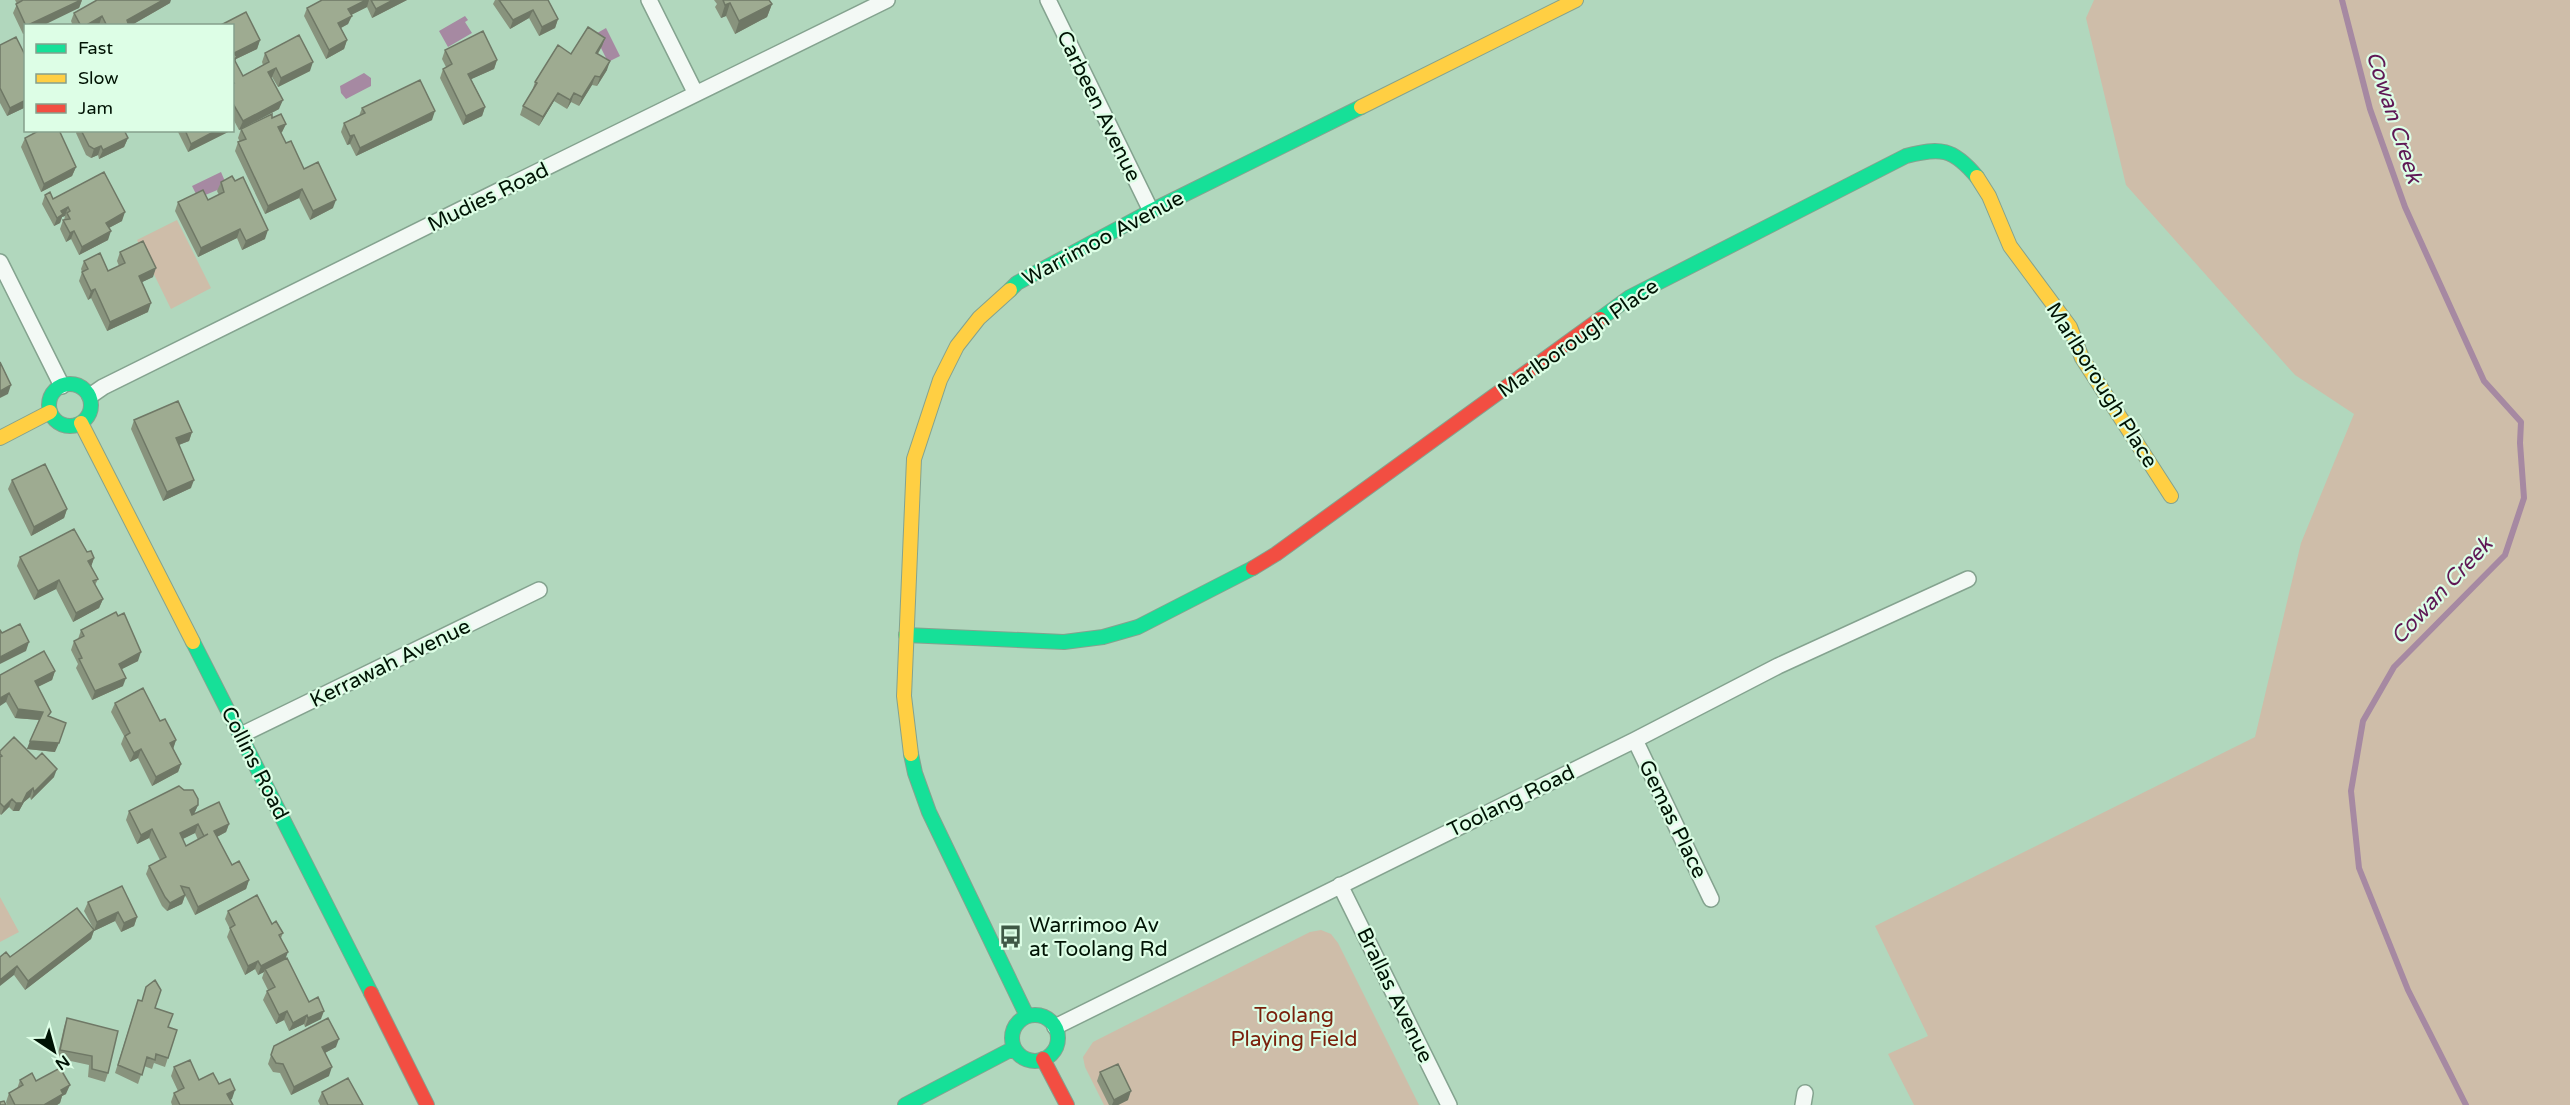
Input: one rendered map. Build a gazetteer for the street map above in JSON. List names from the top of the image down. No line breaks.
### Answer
{"streets":{"street":["Carbeen Avenue","Mudies Road","Warrimoo Avenue","Marlborough Place","Kerrawah Avenue","Collins Road","Toolang Road","Gemas Place","Brallas Avenue"]},"crossings":[["Carbeen Avenue","Warrimoo Avenue"],["Mudies Road","Collins Road"],["Warrimoo Avenue","Marlborough Place"],["Warrimoo Avenue","Toolang Road"],["Kerrawah Avenue","Collins Road"],["Toolang Road","Gemas Place"],["Toolang Road","Brallas Avenue"]],"water":["Cowan Creek"],"parks":["Toolang Playing Field"],"places":{"bus stop":["Warrimoo Av at Toolang Rd"]},"legend":["Fast","Slow","Jam"],"north":"bottom right"}
